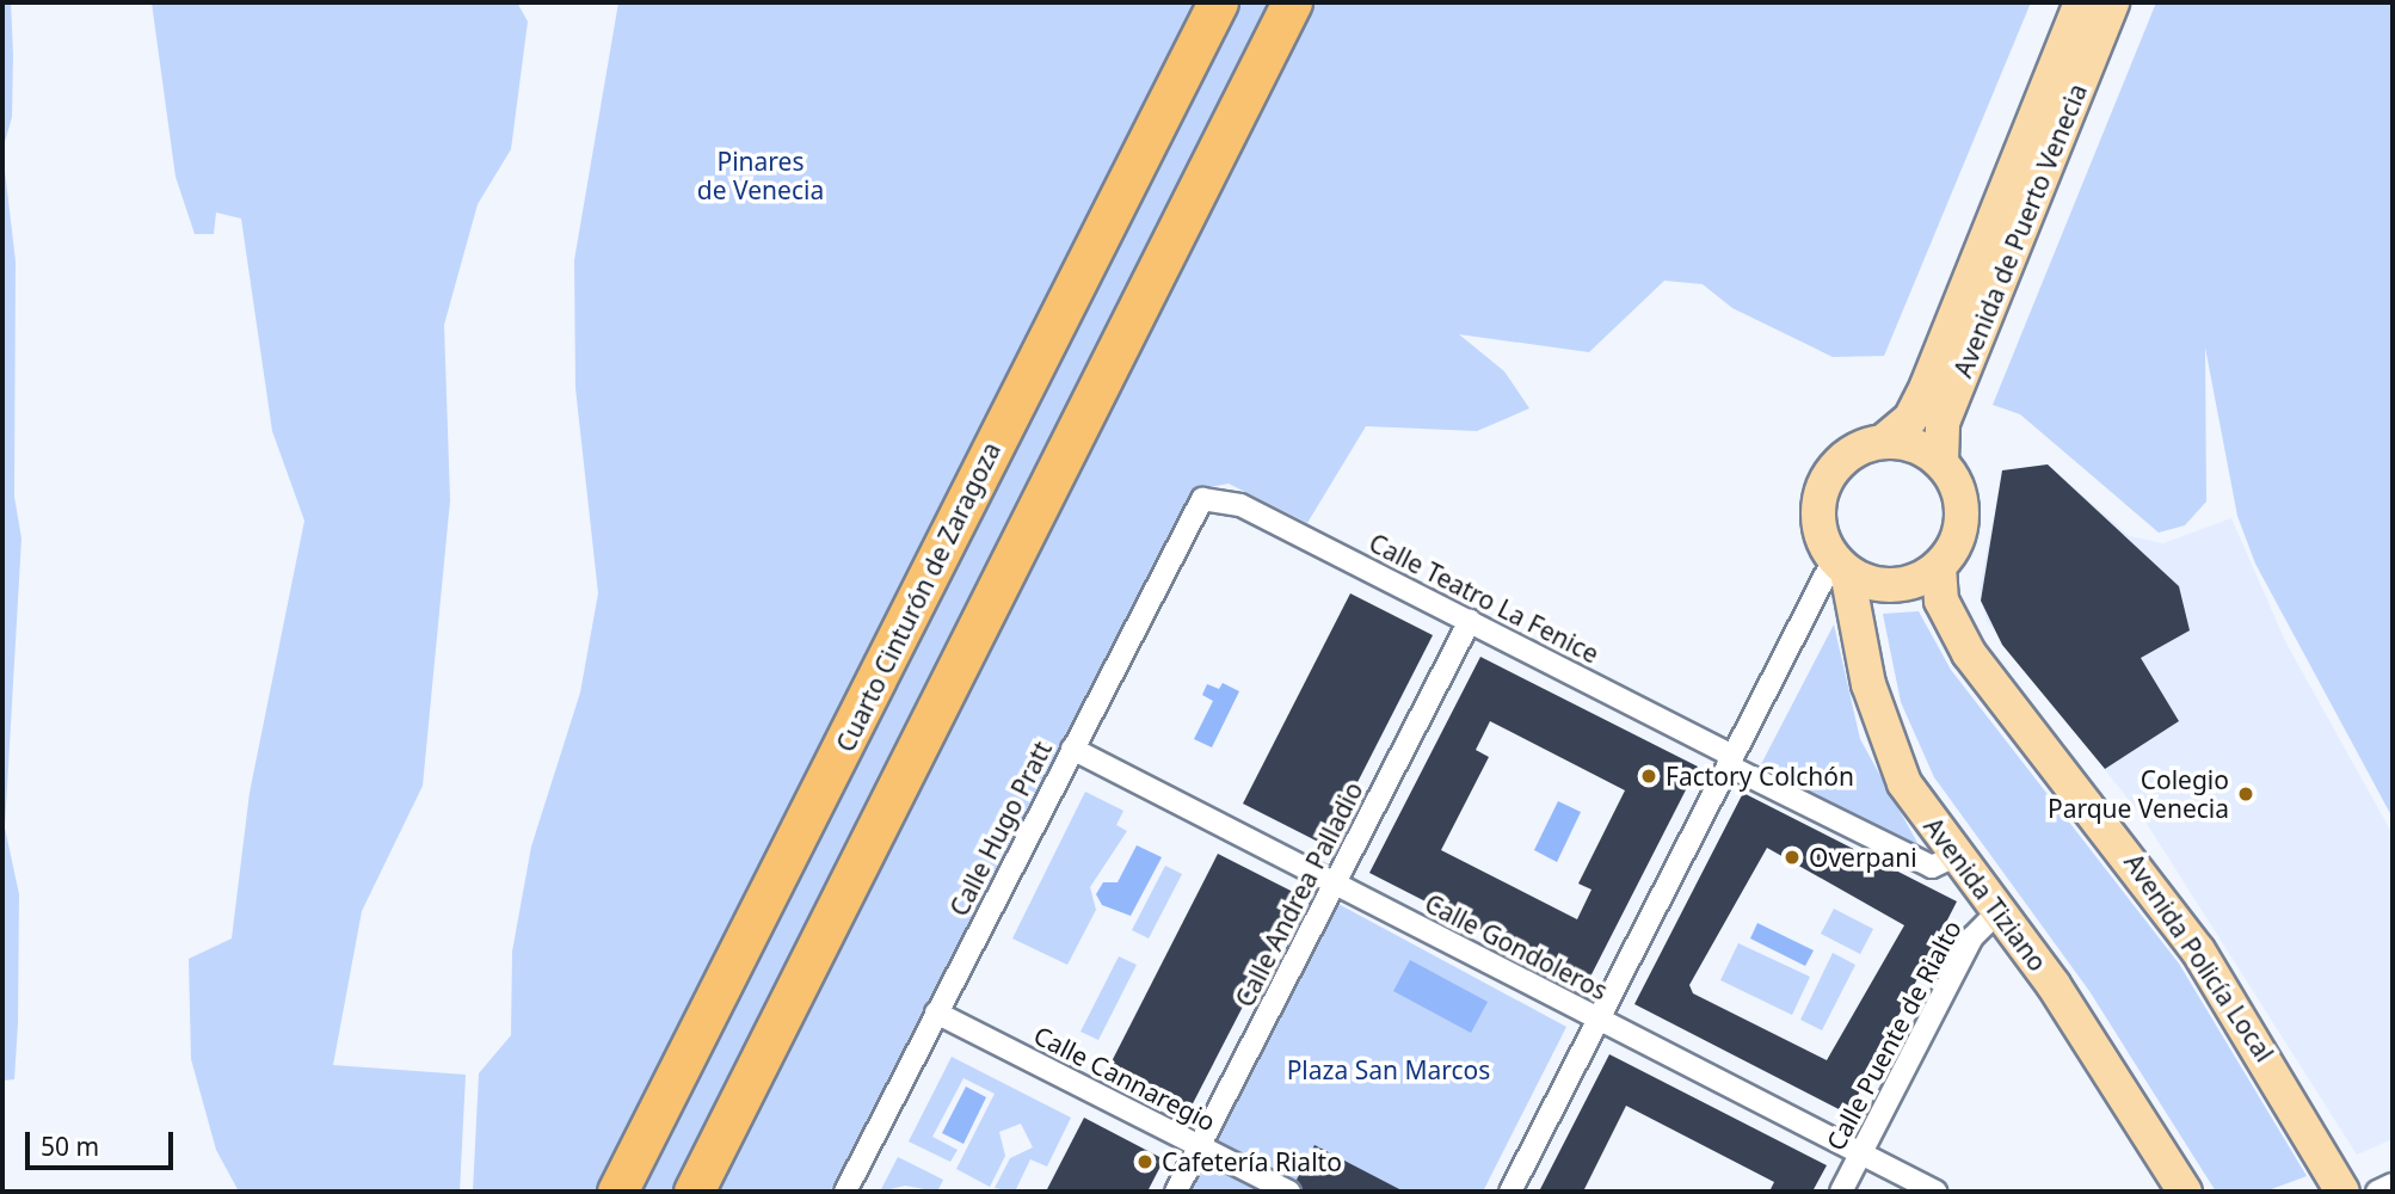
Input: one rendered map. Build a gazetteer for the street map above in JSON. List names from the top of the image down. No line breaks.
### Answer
{"streets":{"highway":["Cuarto Cinturón de Zaragoza"],"main road":["Avenida de Puerto Venecia","Avenida Tiziano","Avenida Policía Local"],"street":["Calle Teatro La Fenice","Calle Hugo Pratt","Calle Andrea Palladio","Calle Gondoleros","Calle Puente de Rialto","Calle Cannaregio"]},"crossings":[["Avenida de Puerto Venecia","Avenida Tiziano"],["Avenida de Puerto Venecia","Avenida Policía Local"],["Calle Teatro La Fenice","Calle Hugo Pratt"],["Calle Teatro La Fenice","Calle Andrea Palladio"],["Calle Teatro La Fenice","Avenida Tiziano"],["Calle Hugo Pratt","Calle Gondoleros"],["Calle Hugo Pratt","Calle Cannaregio"],["Calle Andrea Palladio","Calle Gondoleros"],["Calle Andrea Palladio","Calle Cannaregio"],["Avenida Tiziano","Avenida Policía Local"],["Avenida Tiziano","Calle Puente de Rialto"],["Calle Gondoleros","Calle Puente de Rialto"]],"parks":["Pinares de Venecia","Plaza San Marcos"],"places":["Factory Colchón","Colegio Parque Venecia","Overpani","Cafetería Rialto"],"scale_bar":"50 m"}
